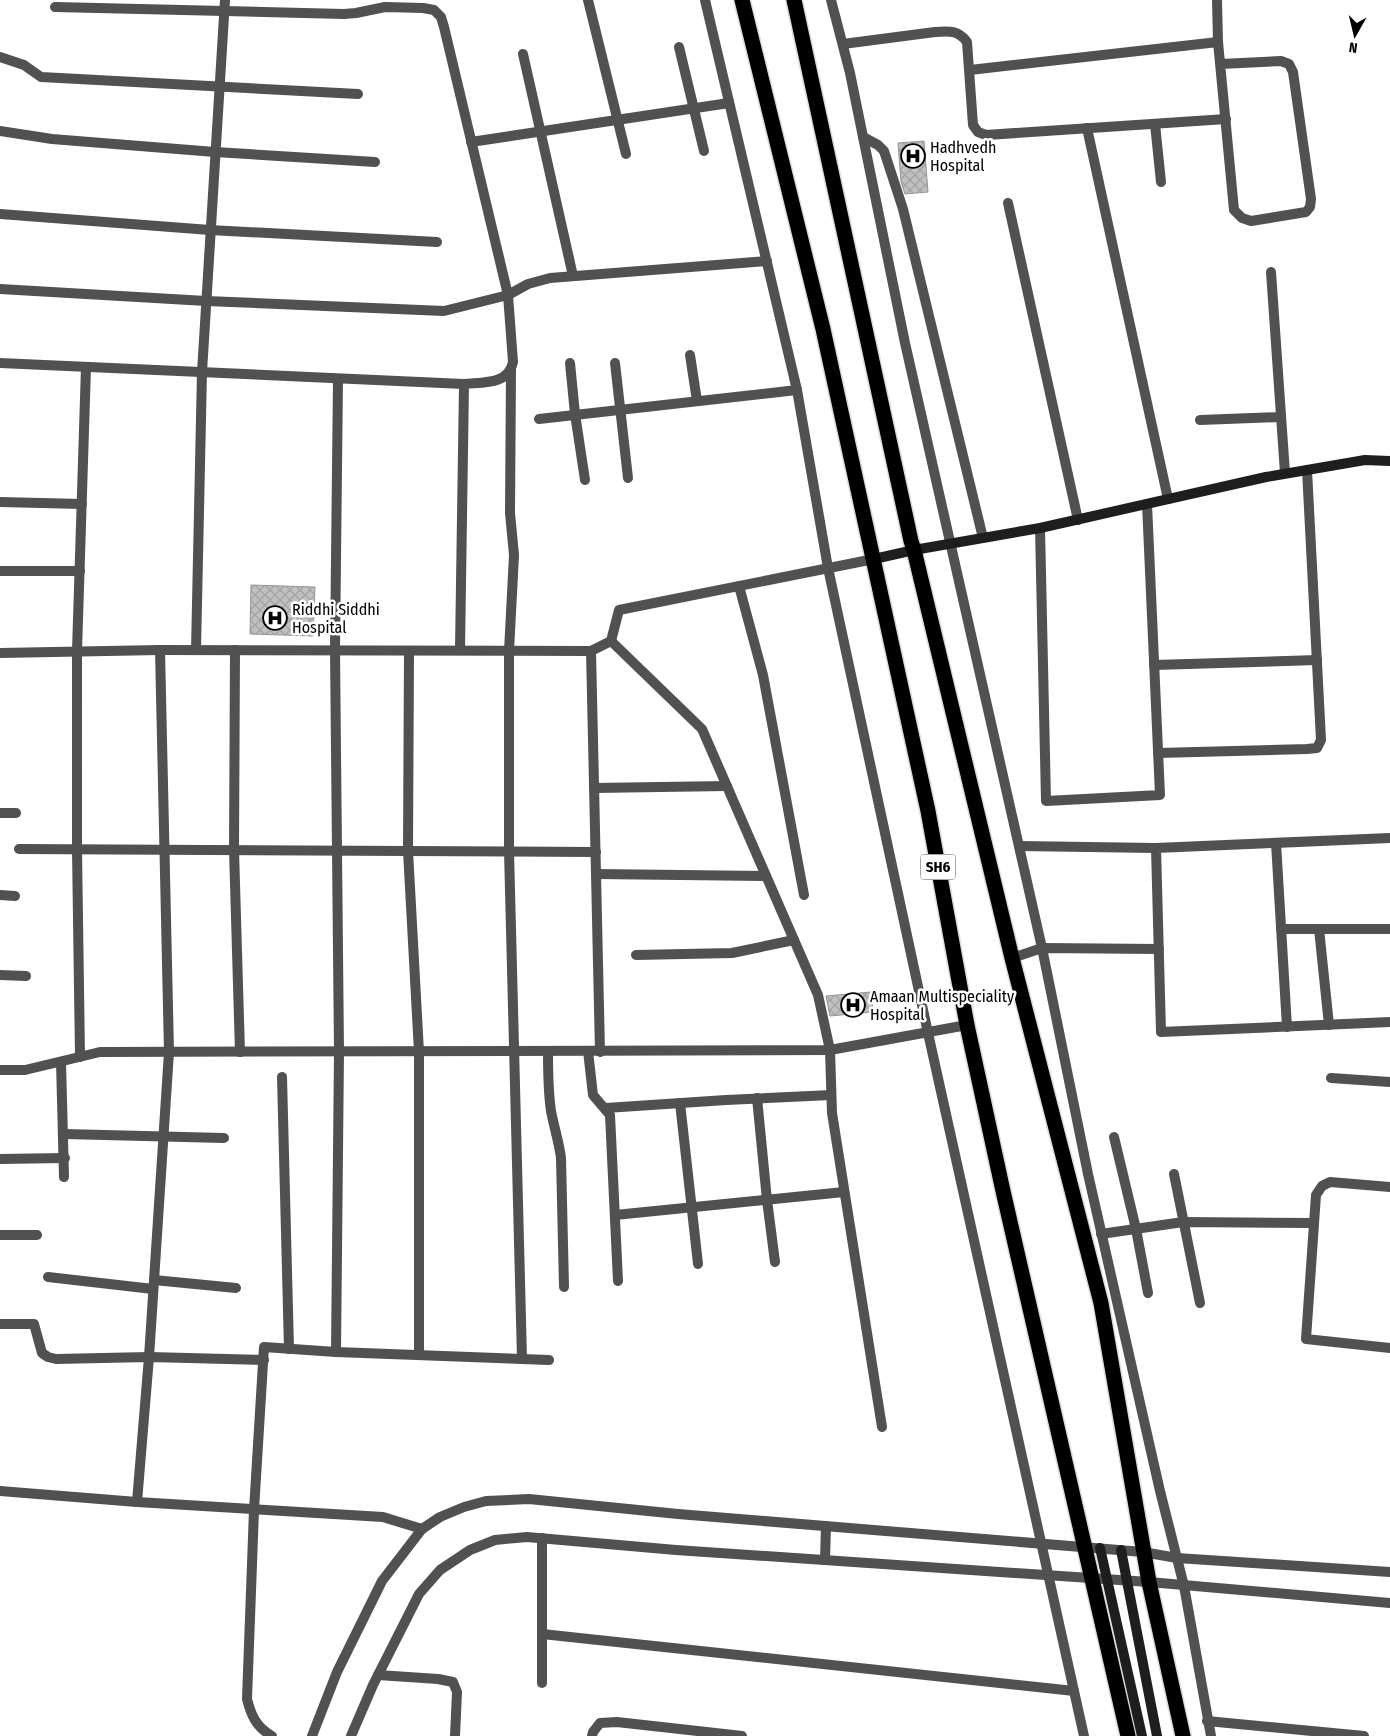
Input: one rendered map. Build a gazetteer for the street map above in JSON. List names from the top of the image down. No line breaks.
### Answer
{"streets":{"highway":["SH6"]},"places":{"hospital":["Hadhvedh Hospital","Riddhi Siddhi Hospital","Amaan Multispeciality Hospital"]},"north":"bottom"}
